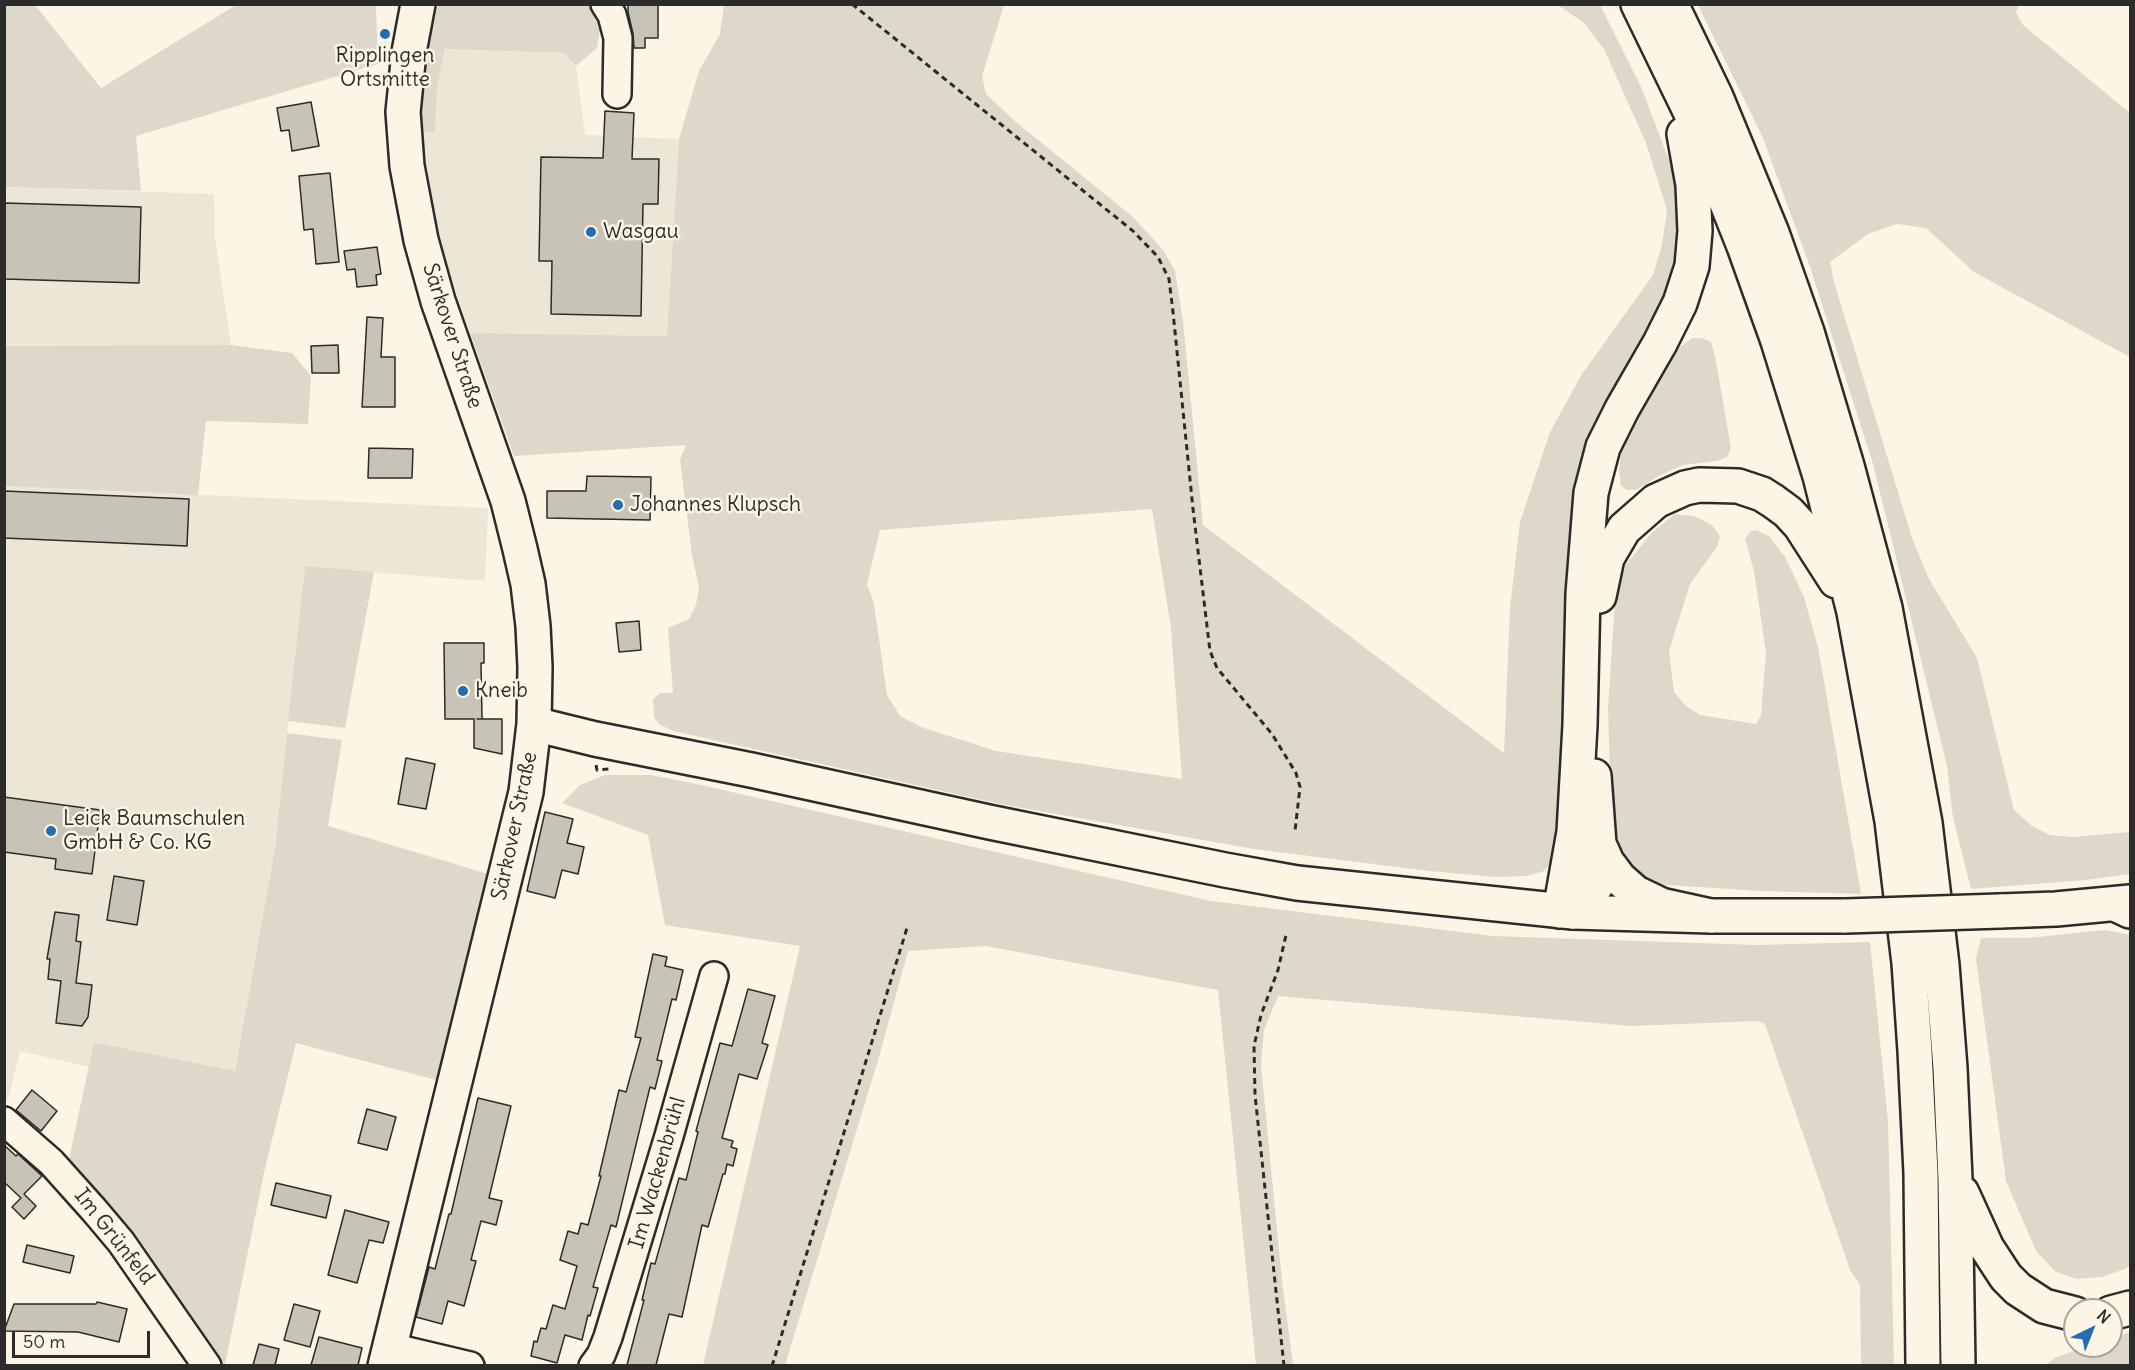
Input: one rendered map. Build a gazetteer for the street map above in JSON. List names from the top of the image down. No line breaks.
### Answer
{"streets":{"main road":["Särkover Straße"],"street":["Im Wackenbrühl","Im Grünfeld"]},"places":["Ripplingen Ortsmitte","Wasgau","Johannes Klupsch","Kneib","Leick Baumschulen GmbH & Co. KG"],"scale_bar":"50 m","north":"top right"}
